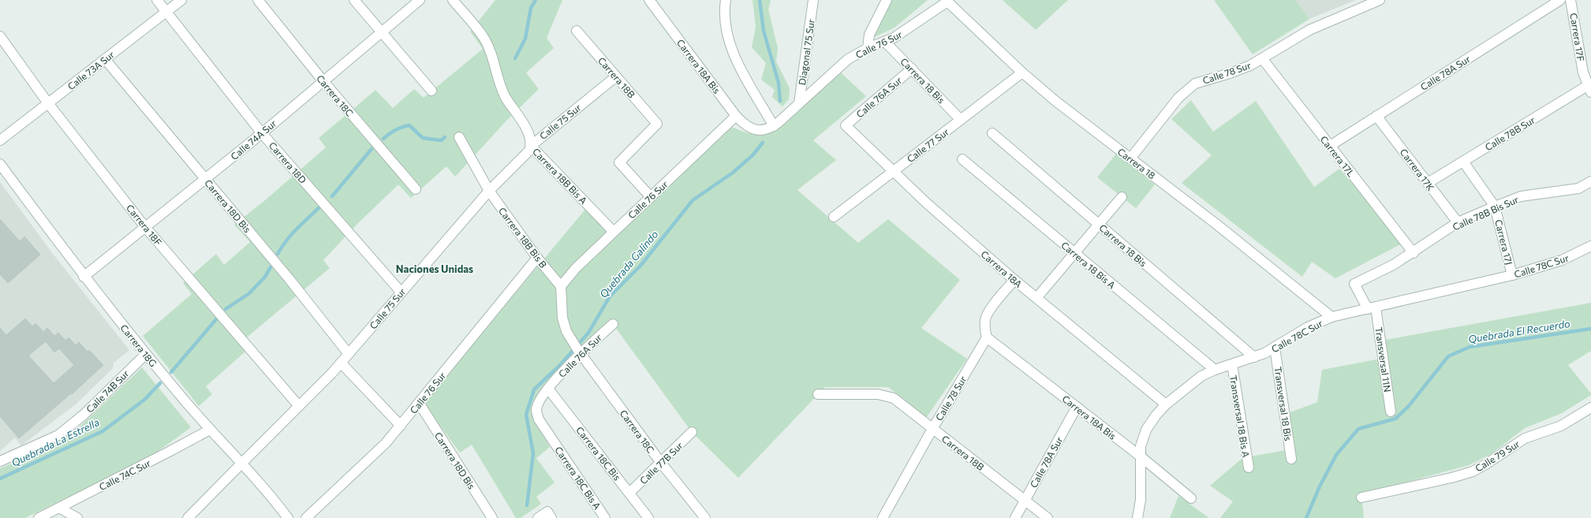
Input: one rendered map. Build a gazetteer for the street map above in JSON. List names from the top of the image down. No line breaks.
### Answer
{"streets":{"street":["Carrera 17F","Calle 76 Sur","Diagonal 75 Sur","Carrera 18A Bis","Calle 73A Sur","Calle 78 Sur","Calle 78A Sur","Carrera 18B","Carrera 18 Bis","Carrera 18C","Calle 76A Sur","Calle 75 Sur","Calle 78B Sur","Calle 74A Sur","Calle 77 Sur","Carrera 17L","Carrera 18D","Carrera 18","Carrera 17K","Carrera 18B Bis A","Carrera 18D Bis","Calle 78B Bis Sur","Carrera 18F","Carrera 18B Bis B","Carrera 17J","Carrera 18 Bis A","Calle 78C Sur","Carrera 18A","Carrera 18G","Transversal 11N","Calle 74B Sur","Transversal 18 Bis","Transversal 18 Bis A","Carrera 18C Bis","Calle 79 Sur","Calle 77B Sur","Calle 74C Sur","Carrera 18C Bis A"]},"crossings":[["Carrera 17F","Calle 78B Sur"],["Calle 76 Sur","Diagonal 75 Sur"],["Calle 76 Sur","Carrera 18A Bis"],["Calle 76 Sur","Carrera 18B"],["Calle 76 Sur","Carrera 18 Bis"],["Calle 76 Sur","Carrera 18"],["Calle 76 Sur","Carrera 18B Bis A"],["Calle 76 Sur","Carrera 18D Bis"],["Calle 76 Sur","Carrera 18B Bis B"],["Carrera 18A Bis","Calle 78 Sur"],["Carrera 18A Bis","Calle 78A Sur"],["Carrera 18A Bis","Calle 78C Sur"],["Calle 73A Sur","Carrera 18D"],["Calle 73A Sur","Carrera 18D Bis"],["Calle 73A Sur","Carrera 18F"],["Calle 78 Sur","Carrera 18B"],["Calle 78 Sur","Carrera 17L"],["Calle 78 Sur","Carrera 18"],["Calle 78A Sur","Carrera 18B"],["Calle 78A Sur","Carrera 17L"],["Calle 78A Sur","Carrera 17K"],["Carrera 18B","Calle 75 Sur"],["Carrera 18 Bis","Calle 76A Sur"],["Carrera 18 Bis","Calle 77 Sur"],["Carrera 18 Bis","Calle 78C Sur"],["Carrera 18C","Calle 76A Sur"],["Carrera 18C","Calle 74A Sur"],["Carrera 18C","Calle 77B Sur"],["Calle 76A Sur","Carrera 18A"],["Calle 76A Sur","Carrera 18C Bis"],["Calle 76A Sur","Carrera 18C Bis A"],["Calle 75 Sur","Carrera 18D"],["Calle 75 Sur","Carrera 18B Bis A"],["Calle 75 Sur","Carrera 18D Bis"],["Calle 75 Sur","Carrera 18F"],["Calle 75 Sur","Carrera 18B Bis B"],["Calle 75 Sur","Carrera 18G"],["Calle 78B Sur","Carrera 17K"],["Calle 78B Sur","Carrera 17J"],["Calle 74A Sur","Carrera 18D"],["Calle 74A Sur","Carrera 18D Bis"],["Calle 74A Sur","Carrera 18F"],["Calle 74A Sur","Carrera 18G"],["Calle 77 Sur","Carrera 18"],["Calle 77 Sur","Carrera 18A"],["Carrera 17L","Calle 78B Bis Sur"],["Carrera 18","Calle 78C Sur"],["Carrera 17K","Calle 78B Bis Sur"],["Calle 78B Bis Sur","Carrera 17J"],["Calle 78B Bis Sur","Transversal 11N"],["Carrera 17J","Calle 78C Sur"],["Carrera 18 Bis A","Calle 78C Sur"],["Calle 78C Sur","Carrera 18A"],["Calle 78C Sur","Transversal 11N"],["Calle 78C Sur","Transversal 18 Bis"],["Calle 78C Sur","Transversal 18 Bis A"],["Carrera 18G","Calle 74B Sur"],["Carrera 18G","Calle 74C Sur"],["Carrera 18C Bis","Calle 77B Sur"]],"districts":["Naciones Unidas"],"water":["Quebrada Galindo","Quebrada El Recuerdo","Quebrada La Estrella"]}
